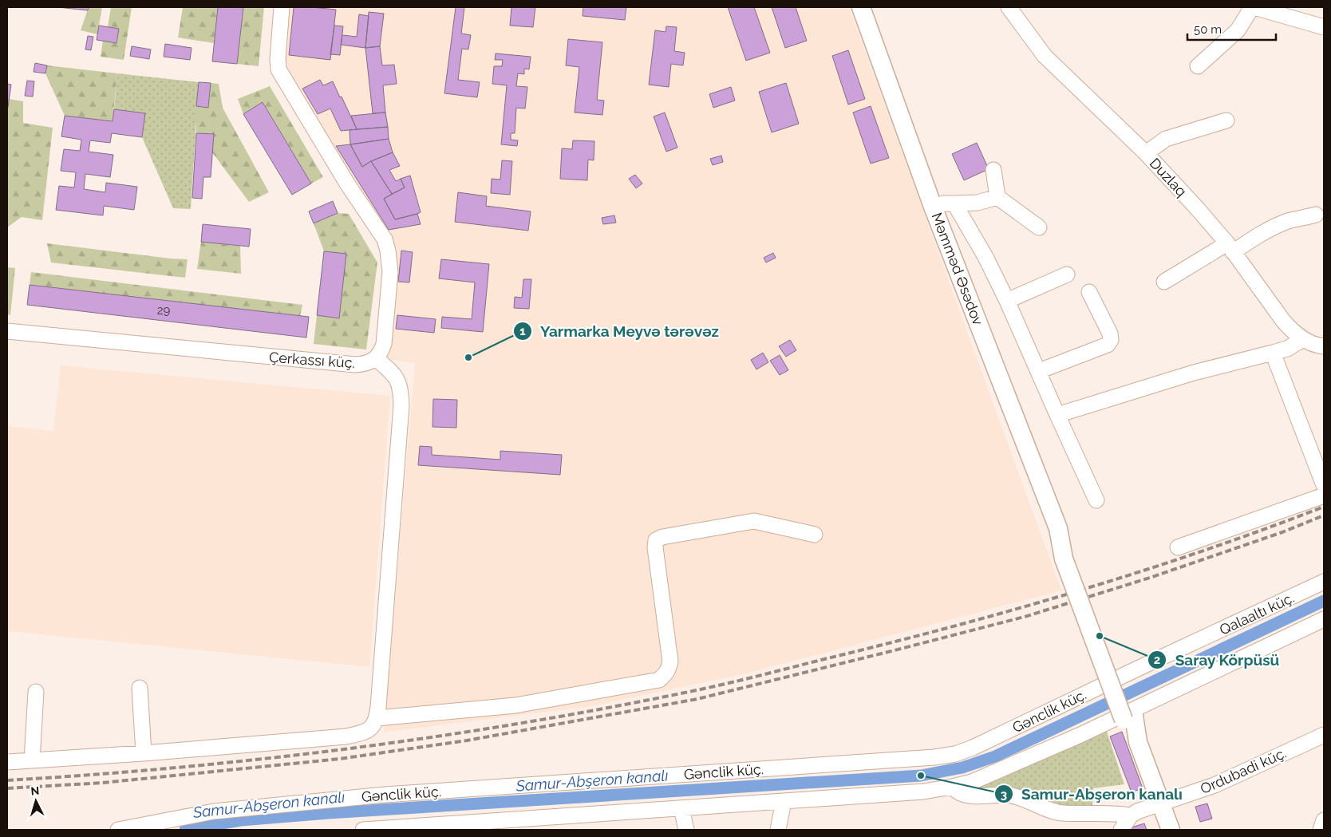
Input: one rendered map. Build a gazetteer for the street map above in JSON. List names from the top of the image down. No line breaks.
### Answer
{"streets":{"main road":["Məmməd Əsədov"],"street":["Duzlaq","Çerkassı küç.","Qalaaltı küç.","Gənclik küç.","Ordubadi küç."]},"crossings":[["Məmməd Əsədov","Ordubadi küç."],["Qalaaltı küç.","Gənclik küç."]],"water":["Samur-Abşeron kanalı"],"places":["Yarmarka Meyvә tәrәvәz","Saray Körpüsü","Samur-Abşeron kanalı"],"house_numbers":["29"],"scale_bar":"50 m","north":"top"}
